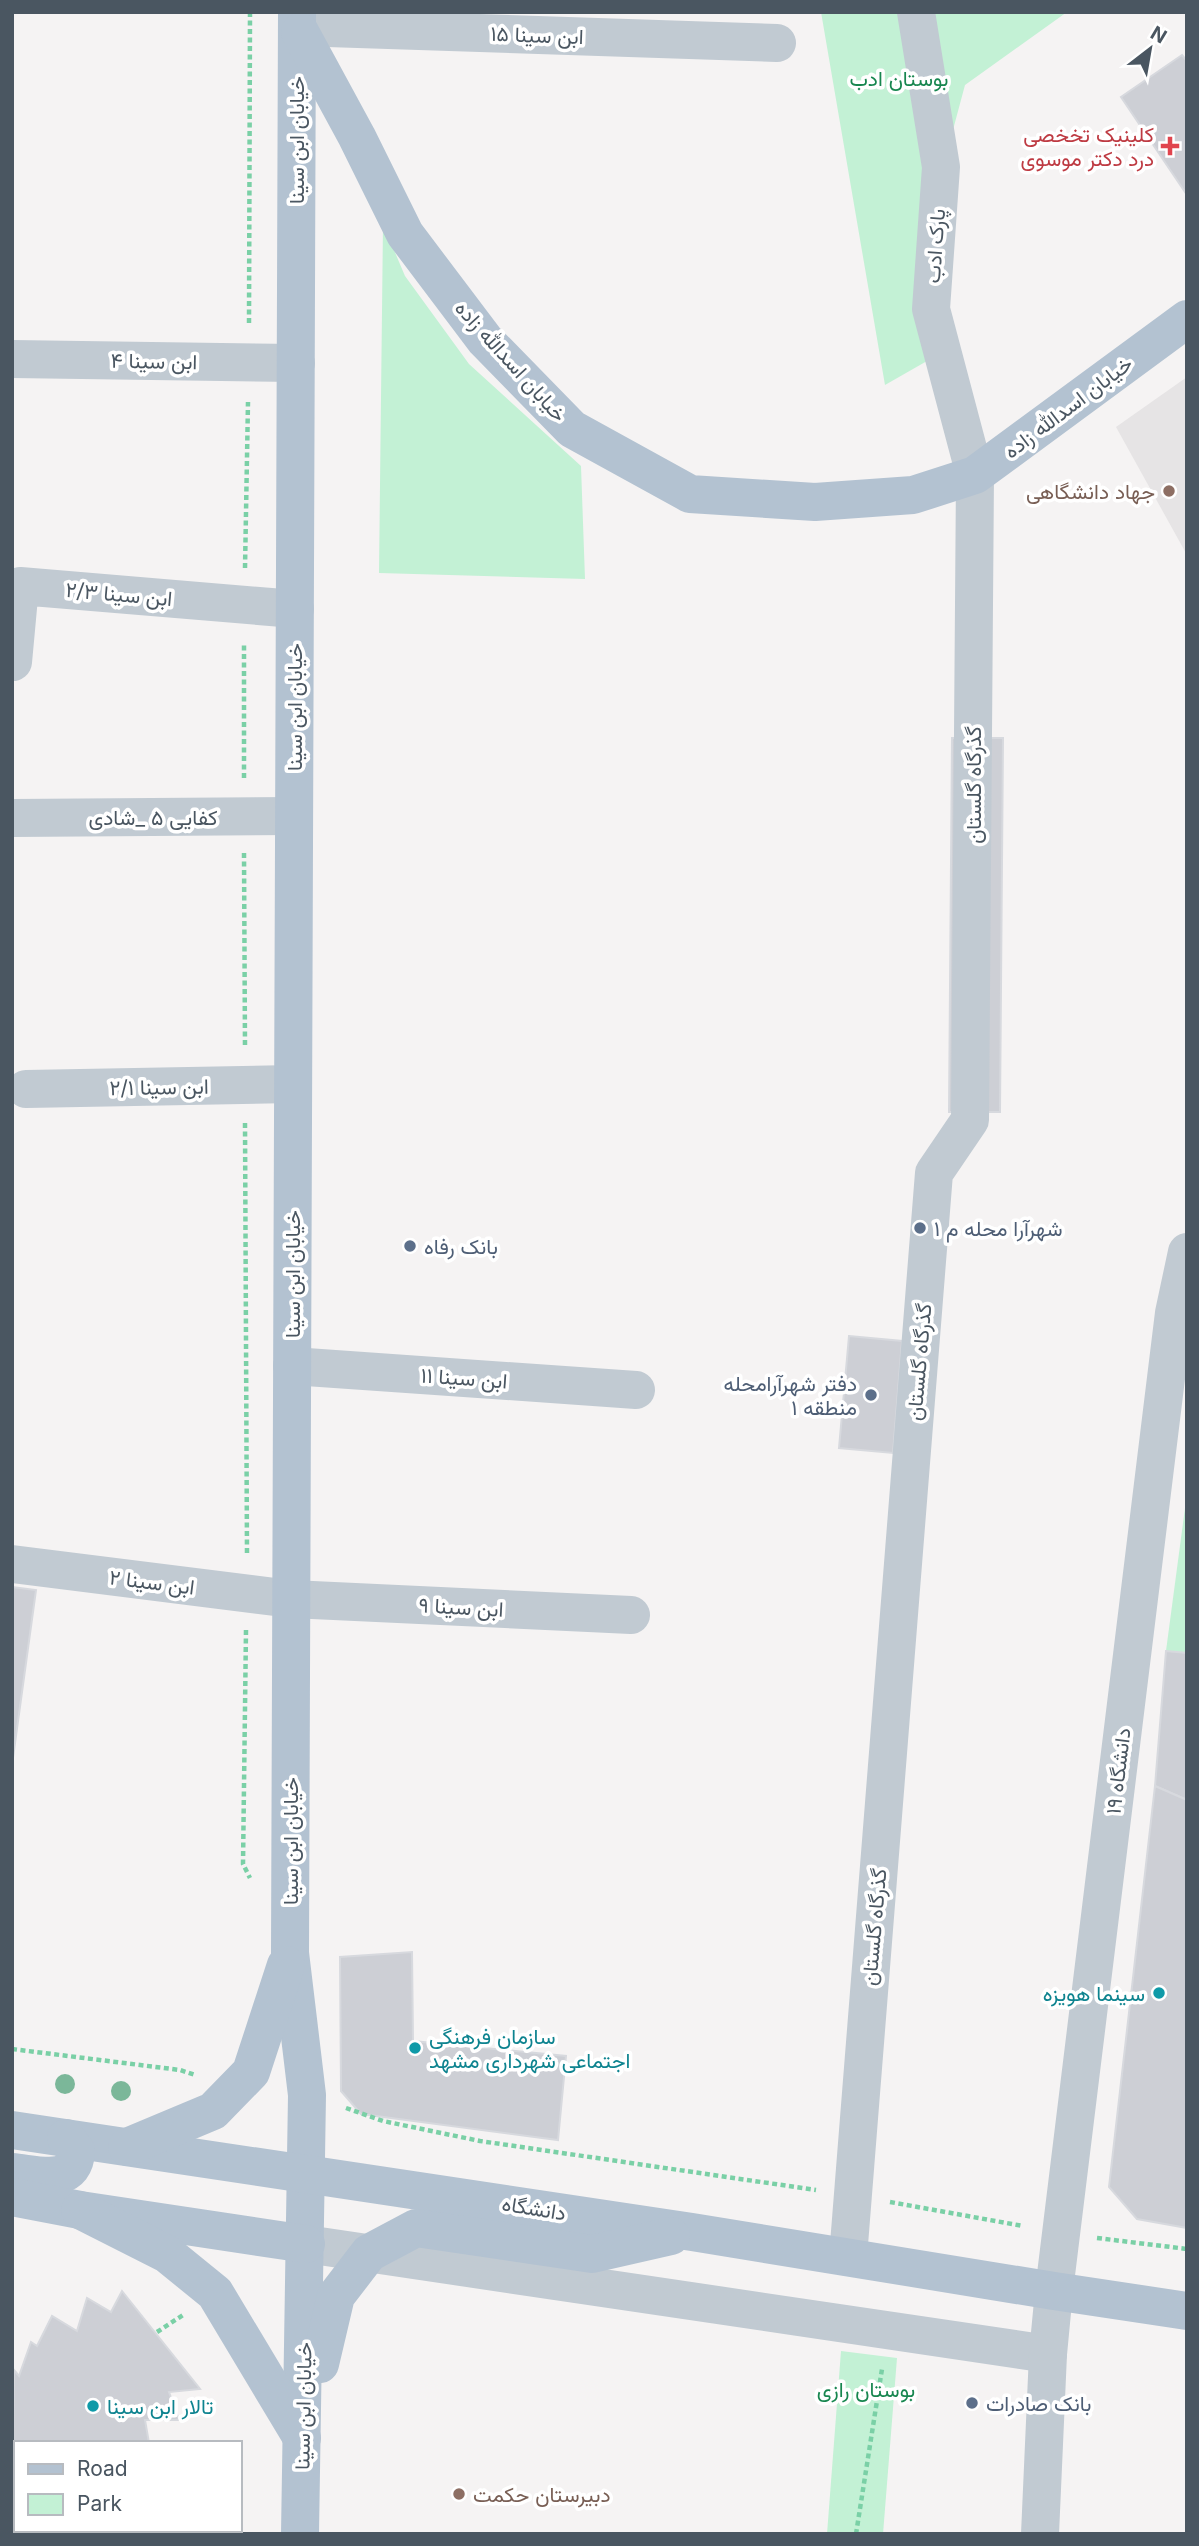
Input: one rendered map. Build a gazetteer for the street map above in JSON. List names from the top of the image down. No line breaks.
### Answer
{"streets":{"main road":["خیابان ابن سینا","خیابان اسدالله زاده","دانشگاه"],"street":["ابن سینا ۱۵","پارک ادب","ابن سینا ۴","ابن سینا ۲/۳","گذرگاه گلستان","کفایی ۵ _شادی","ابن سینا ۲/۱","ابن سینا ۱۱","ابن سینا ۲","ابن سینا ۹","دانشگاه ۱۹"]},"crossings":[["ابن سینا ۱۵","خیابان ابن سینا"],["ابن سینا ۱۵","خیابان اسدالله زاده"],["خیابان ابن سینا","ابن سینا ۴"],["خیابان ابن سینا","خیابان اسدالله زاده"],["خیابان ابن سینا","ابن سینا ۲/۳"],["خیابان ابن سینا","کفایی ۵ _شادی"],["خیابان ابن سینا","ابن سینا ۲/۱"],["خیابان ابن سینا","ابن سینا ۱۱"],["خیابان ابن سینا","ابن سینا ۲"],["خیابان ابن سینا","ابن سینا ۹"],["خیابان ابن سینا","دانشگاه"],["پارک ادب","خیابان اسدالله زاده"],["پارک ادب","گذرگاه گلستان"],["خیابان اسدالله زاده","گذرگاه گلستان"],["گذرگاه گلستان","دانشگاه"],["ابن سینا ۲","ابن سینا ۹"],["دانشگاه ۱۹","دانشگاه"]],"parks":["بوستان ادب","بوستان رازی"],"places":{"health":["کلینیک تخخصی درد دکتر موسوی"],"other":["جهاد دانشگاهی","شهرآرا محله م ۱","بانک رفاه","دفتر شهرآرامحله منطقه ۱","سینما هویزه","سازمان فرهنگی اجتماعی شهرداری مشهد","بانک صادرات","تالار ابن سینا","دبیرستان حکمت"]},"legend":["Road","Park"],"north":"top right"}
